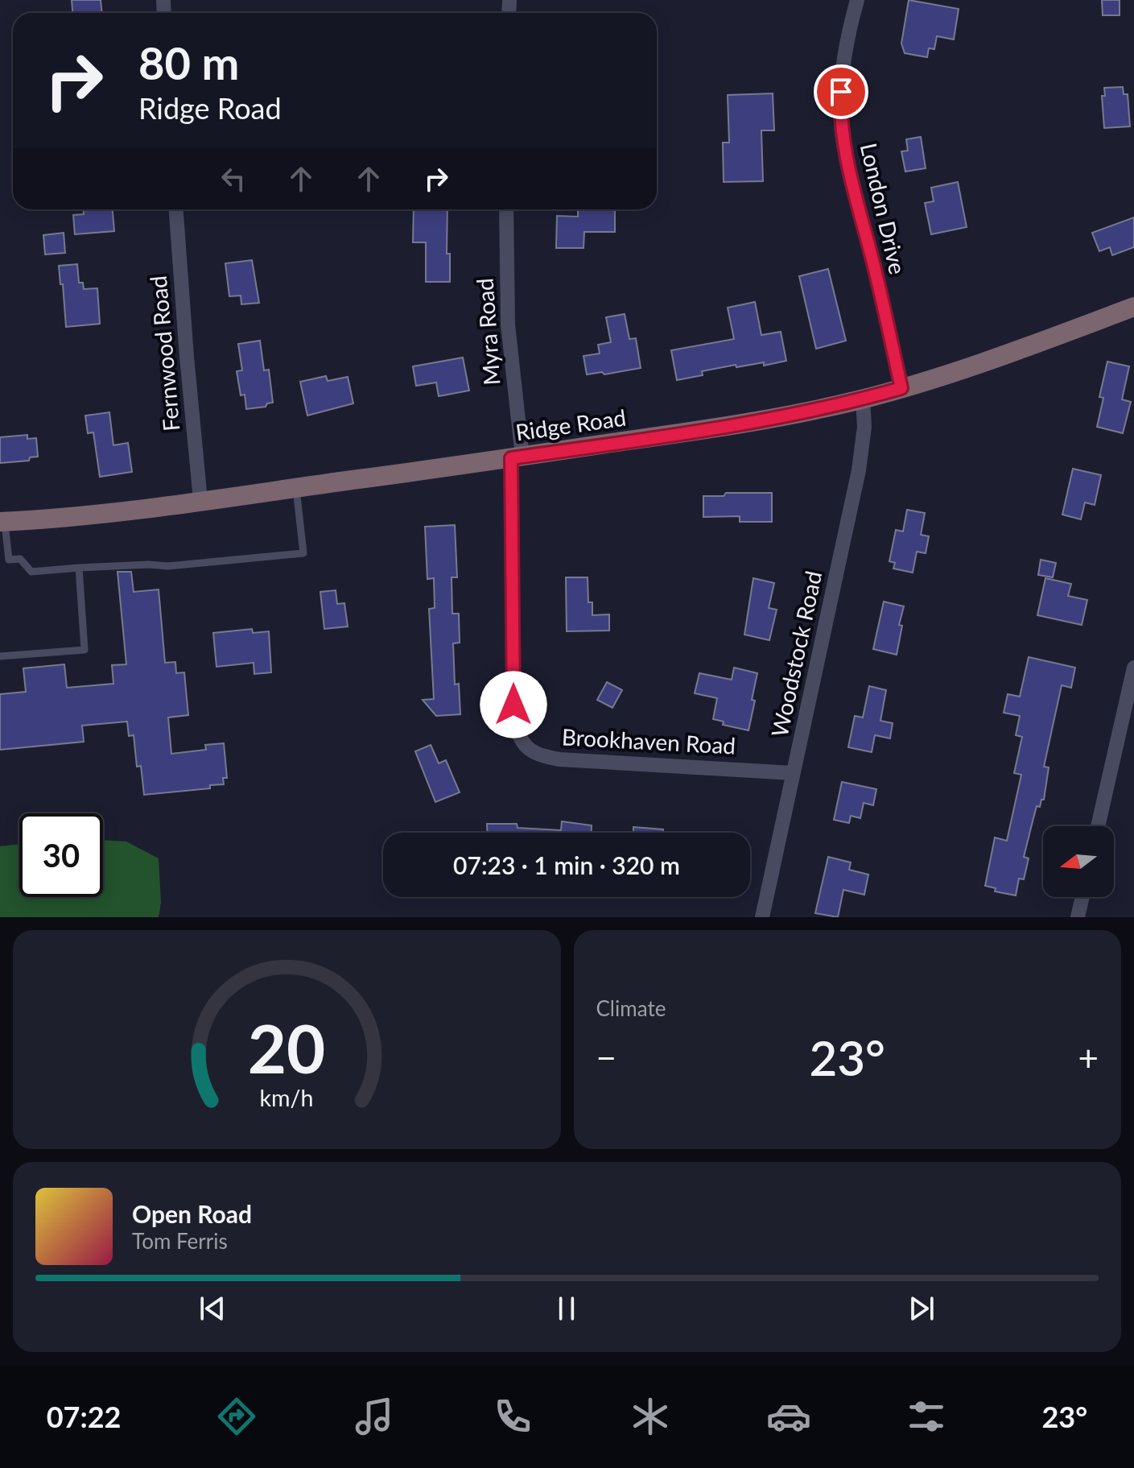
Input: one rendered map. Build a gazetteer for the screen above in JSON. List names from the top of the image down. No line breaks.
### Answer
{"streets":{"main road":["Ridge Road"],"street":["London Drive","Myra Road","Fernwood Road","Woodstock Road","Brookhaven Road"]},"crossings":[["London Drive","Ridge Road"],["Myra Road","Ridge Road"],["Myra Road","Brookhaven Road"],["Fernwood Road","Ridge Road"],["Ridge Road","Woodstock Road"],["Ridge Road","Brookhaven Road"],["Woodstock Road","Brookhaven Road"]],"north":"left","page":{"turn":["80 m","Ridge Road"],"limit":"30","trip":"07:23 · 1 min · 320 m","tile":"Climate","heat":["−","23°","+"],"song":["Open Road","Tom Ferris"],"tabs":["07:22","23°"],"gauge":["20","km/h"]}}
